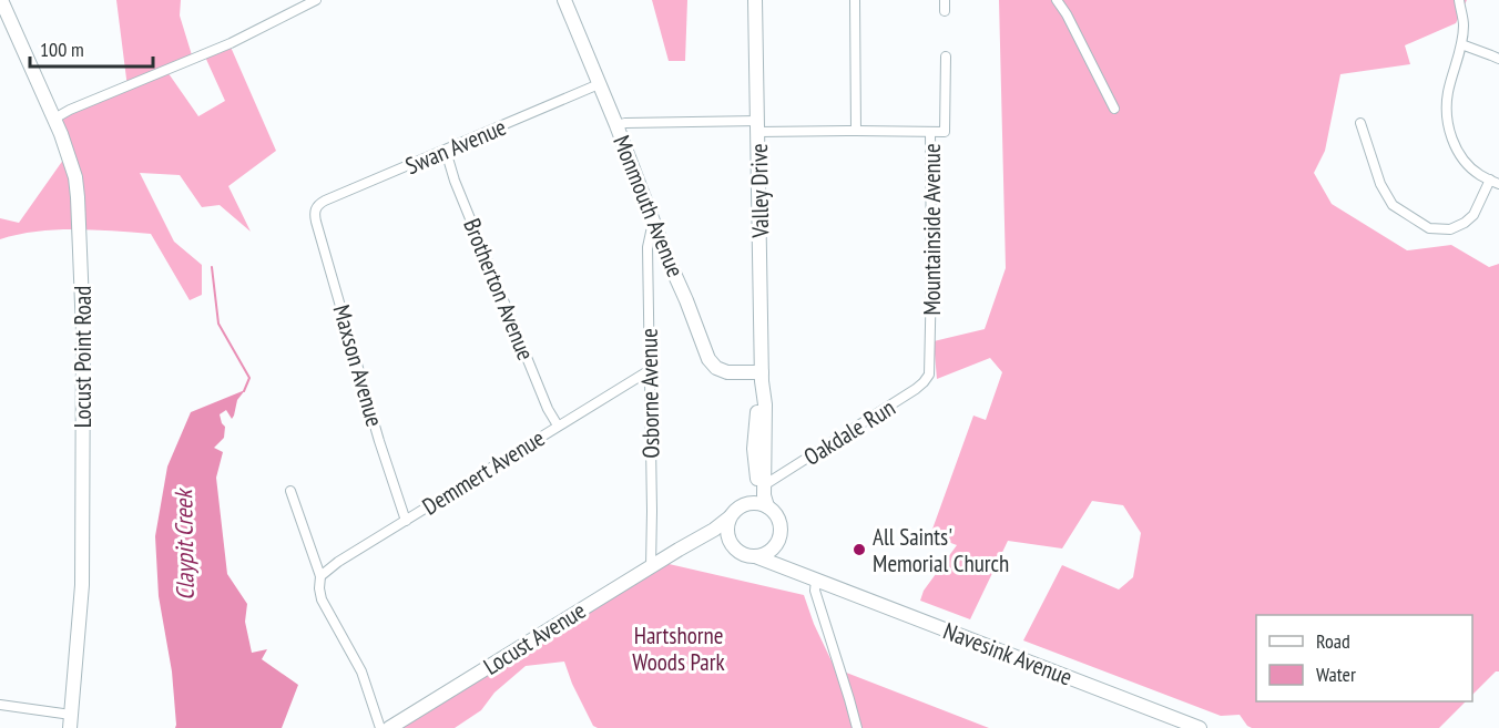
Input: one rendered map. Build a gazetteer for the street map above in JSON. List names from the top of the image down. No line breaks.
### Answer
{"streets":{"street":["Swan Avenue","Valley Drive","Monmouth Avenue","Mountainside Avenue","Brotherton Avenue","Locust Point Road","Maxson Avenue","Osborne Avenue","Oakdale Run","Demmert Avenue","Locust Avenue","Navesink Avenue"]},"crossings":[["Swan Avenue","Monmouth Avenue"],["Swan Avenue","Brotherton Avenue"],["Swan Avenue","Maxson Avenue"],["Valley Drive","Monmouth Avenue"],["Valley Drive","Oakdale Run"],["Valley Drive","Locust Avenue"],["Valley Drive","Navesink Avenue"],["Monmouth Avenue","Osborne Avenue"],["Mountainside Avenue","Oakdale Run"],["Brotherton Avenue","Demmert Avenue"],["Maxson Avenue","Demmert Avenue"],["Osborne Avenue","Demmert Avenue"],["Osborne Avenue","Locust Avenue"],["Locust Avenue","Navesink Avenue"]],"water":["Claypit Creek"],"parks":["Hartshorne Woods Park"],"places":["All Saints' Memorial Church"],"legend":["Road","Water"],"scale_bar":"100 m"}
